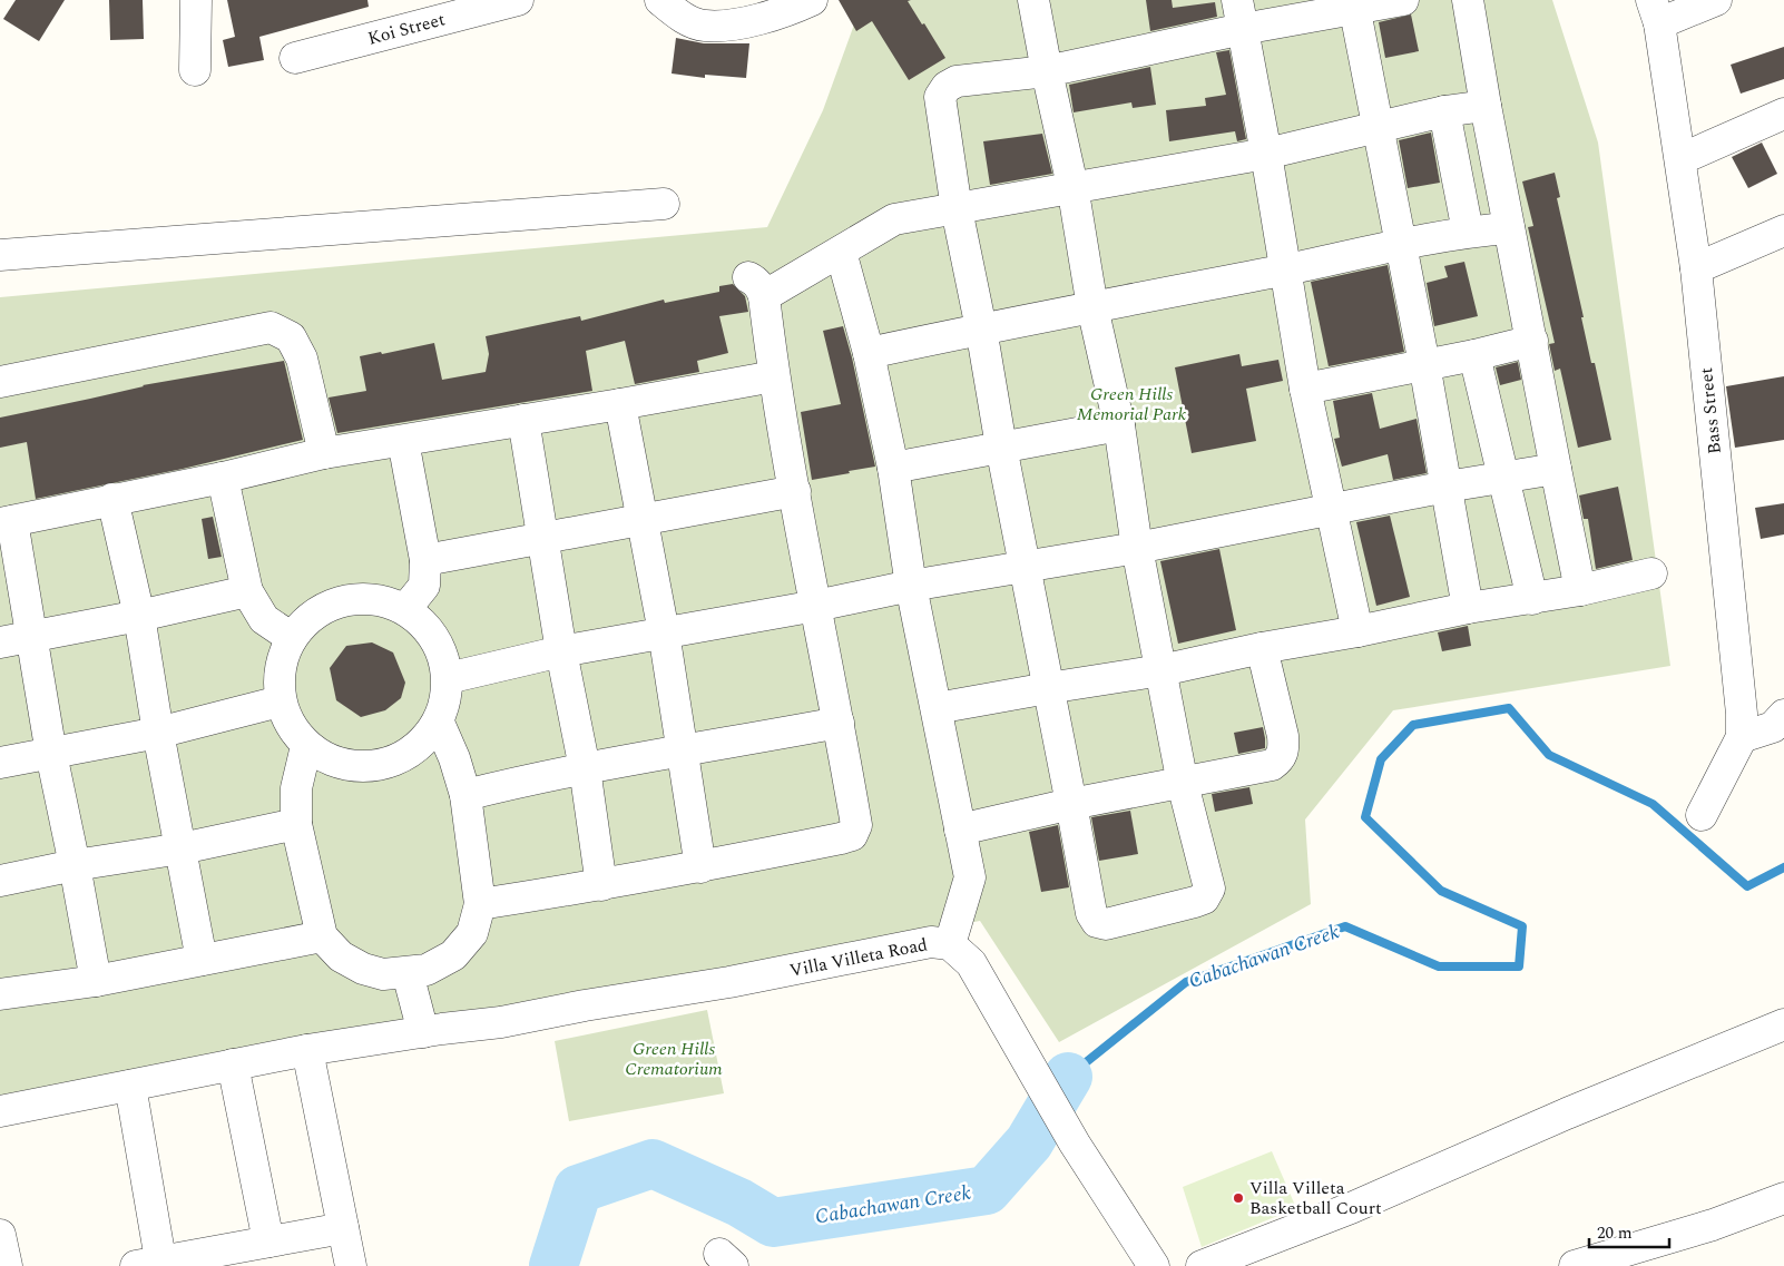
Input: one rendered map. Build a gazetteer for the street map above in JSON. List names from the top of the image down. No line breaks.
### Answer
{"streets":{"street":["Koi Street","Bass Street","Villa Villeta Road"]},"water":["Cabachawan Creek"],"parks":["Green Hills Memorial Park","Green Hills Crematorium"],"places":["Villa Villeta Basketball Court"],"scale_bar":"20 m"}
